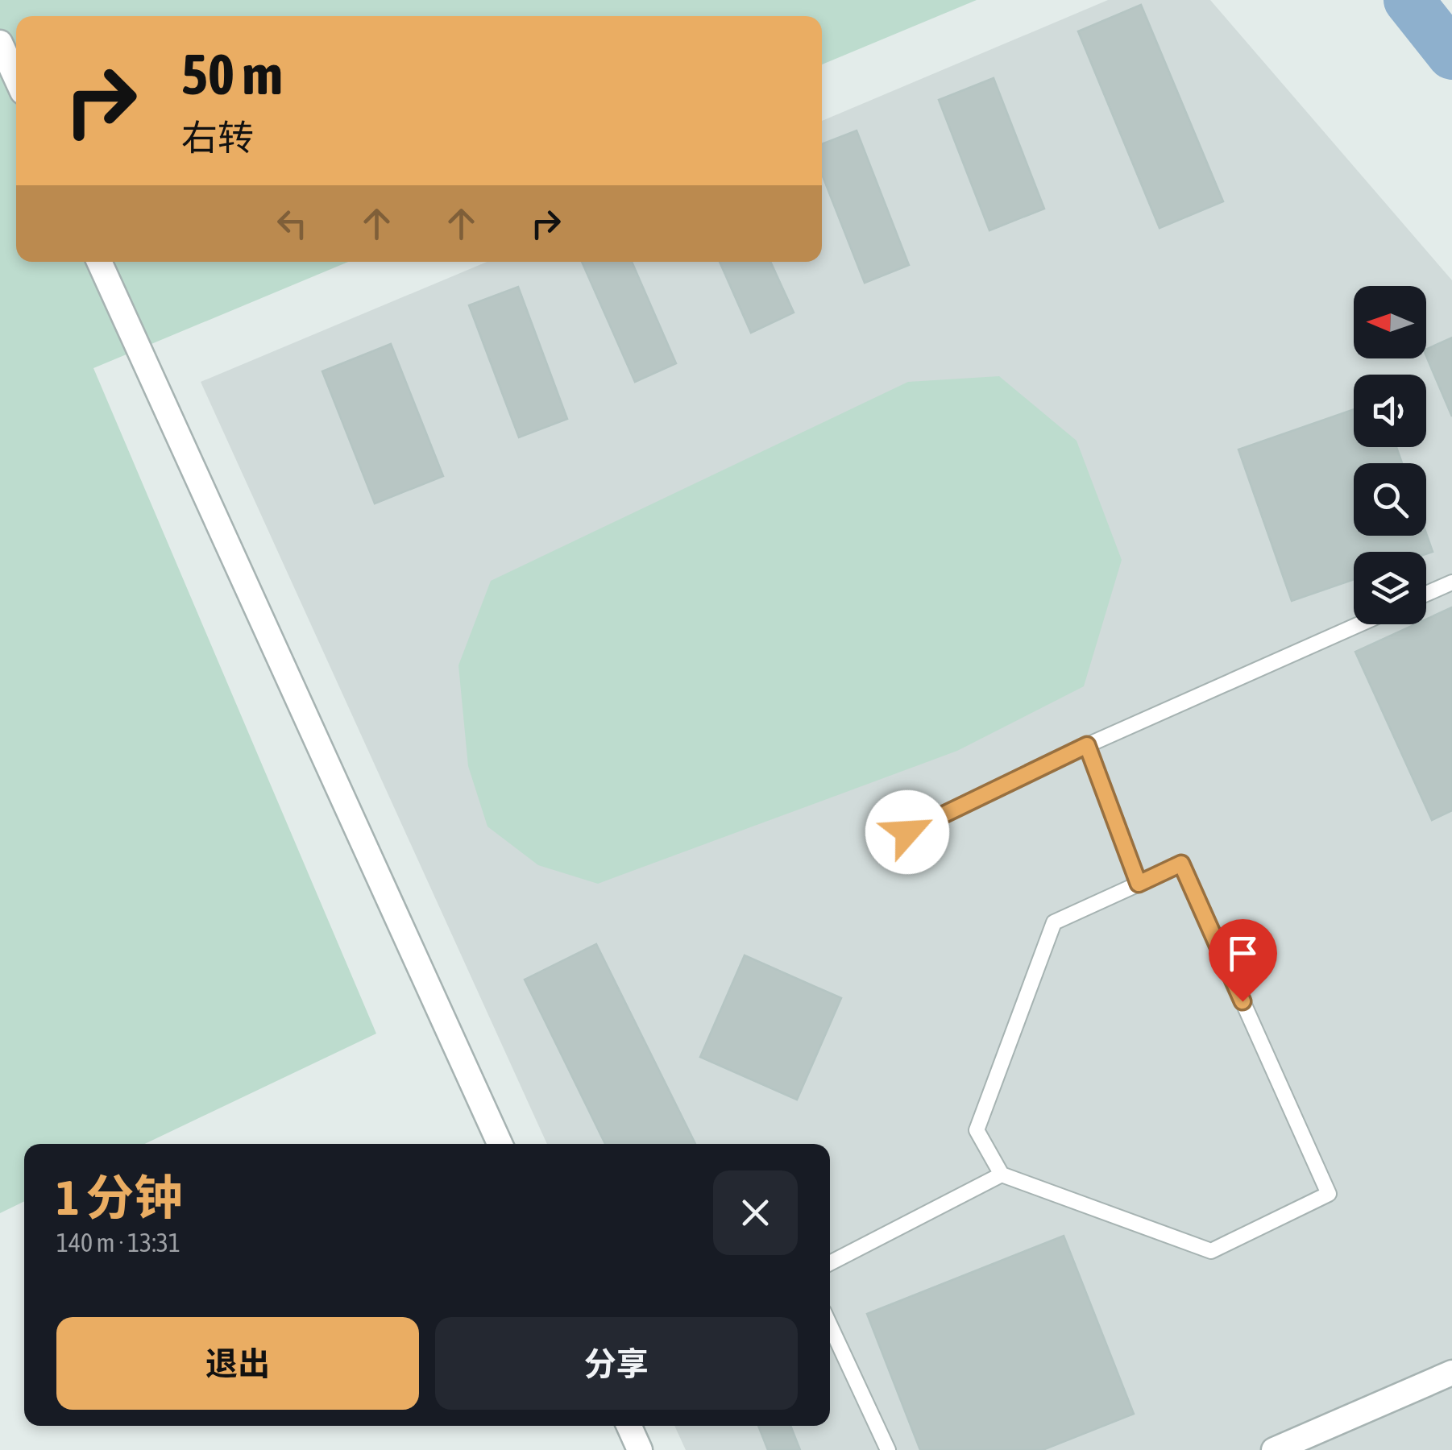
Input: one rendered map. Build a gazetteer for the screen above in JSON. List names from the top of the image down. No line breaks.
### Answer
{"north":"left","page":{"turn":["50 m","右转"],"heading":["1 分钟","140 m · 13:31"],"buttons":["退出","分享"]}}
